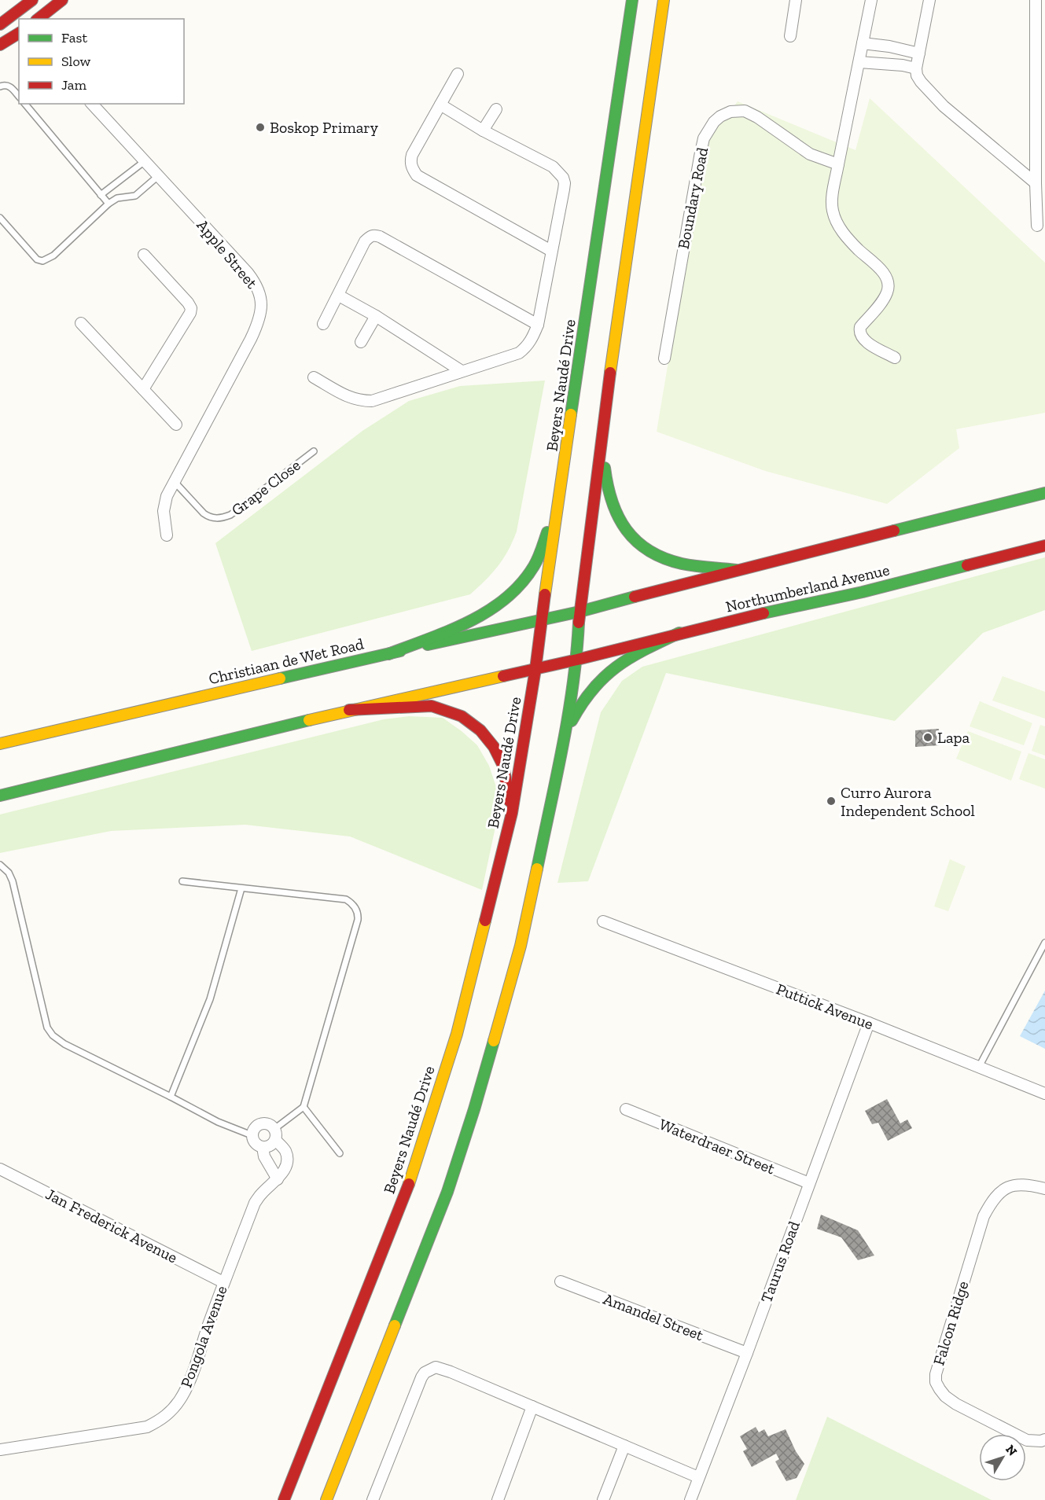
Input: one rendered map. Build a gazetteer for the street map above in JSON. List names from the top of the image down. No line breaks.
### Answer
{"streets":{"main road":["Beyers Naudé Drive","Northumberland Avenue","Christiaan de Wet Road"],"street":["Boundary Road","Apple Street","Puttick Avenue","Waterdraer Street","Jan Frederick Avenue","Taurus Road","Amandel Street","Falcon Ridge","Pongola Avenue"],"lane":["Grape Close"]},"crossings":[["Apple Street","Grape Close"],["Beyers Naudé Drive","Christiaan de Wet Road"],["Puttick Avenue","Taurus Road"],["Waterdraer Street","Taurus Road"],["Jan Frederick Avenue","Pongola Avenue"],["Taurus Road","Amandel Street"]],"places":["Boskop Primary","Lapa","Curro Aurora Independent School"],"legend":["Fast","Slow","Jam"],"north":"top right"}
